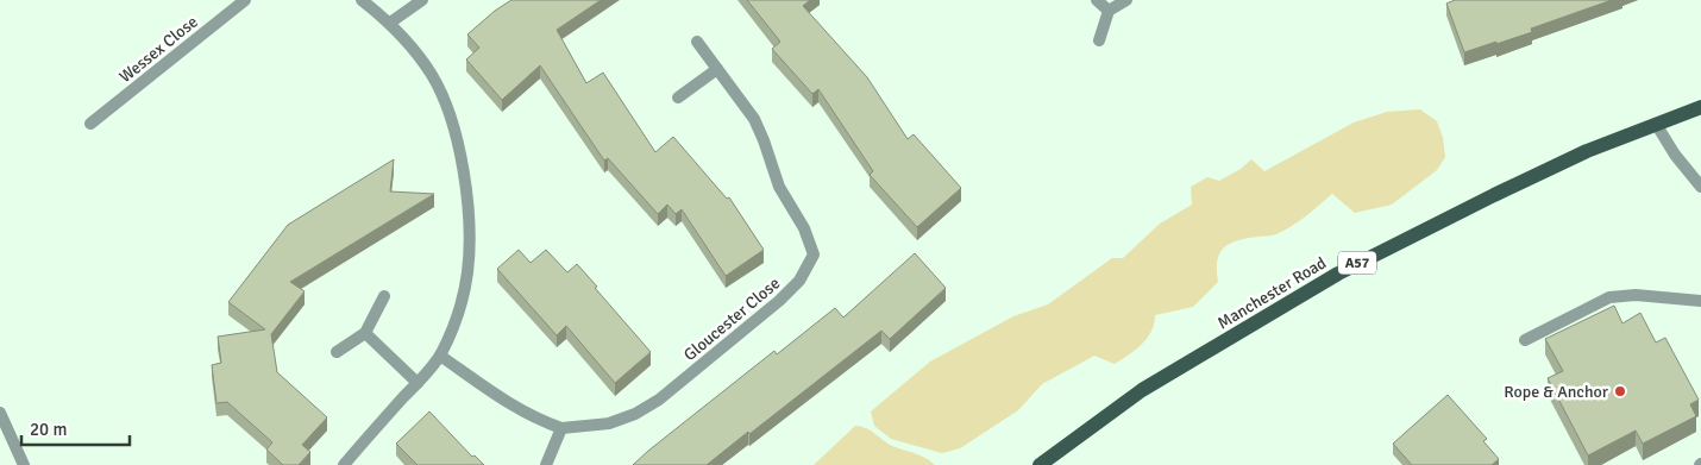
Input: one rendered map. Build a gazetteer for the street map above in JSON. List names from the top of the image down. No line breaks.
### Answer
{"streets":{"main road":["A57","Manchester Road"],"street":["Wessex Close","Gloucester Close"]},"places":["Rope & Anchor"],"scale_bar":"20 m"}
